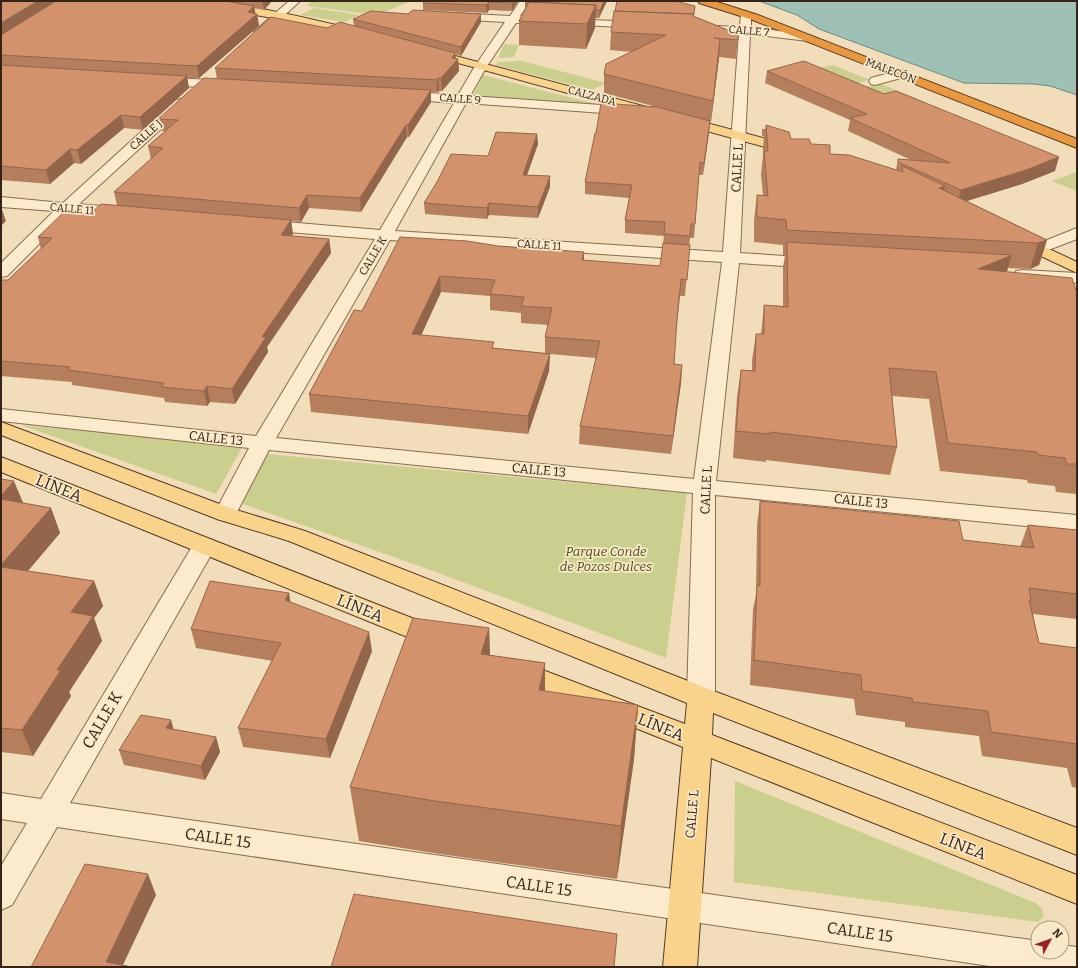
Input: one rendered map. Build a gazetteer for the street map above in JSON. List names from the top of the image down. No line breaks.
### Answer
{"streets":{"highway":["MALECÓN"],"main road":["CALZADA","CALLE L","LÍNEA"],"street":["CALLE 7","CALLE 9","CALLE J","CALLE 11","CALLE K","CALLE 13","CALLE 15"]},"crossings":[["CALLE 7","MALECÓN"],["CALLE 7","CALLE L"],["MALECÓN","CALLE L"],["CALZADA","CALLE 9"],["CALZADA","CALLE L"],["CALZADA","CALLE K"],["CALLE 9","CALLE K"],["CALLE J","CALLE 11"],["CALLE L","CALLE 11"],["CALLE L","CALLE 13"],["CALLE L","LÍNEA"],["CALLE L","CALLE 15"],["CALLE 11","CALLE K"],["CALLE K","CALLE 13"],["CALLE K","LÍNEA"],["CALLE K","CALLE 15"]],"parks":["Parque Conde de Pozos Dulces"],"north":"top right"}
